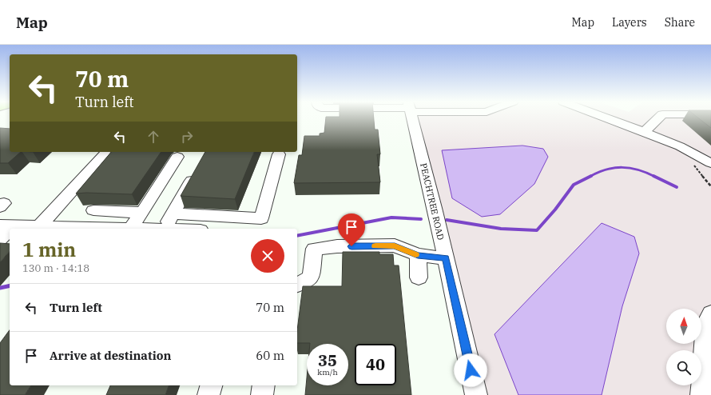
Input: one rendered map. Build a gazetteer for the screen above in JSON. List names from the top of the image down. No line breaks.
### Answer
{"streets":{"street":["PEACHTREE ROAD"]},"north":"top","page":{"header":"Map","nav":["Map","Layers","Share"],"turn":["70 m","Turn left"],"heading":["1 min","130 m · 14:18"],"list":[{"name":"Turn left","value":"70 m"},{"name":"Arrive at destination","value":"60 m"}],"speed":"35 km/h","limit":"40"}}
